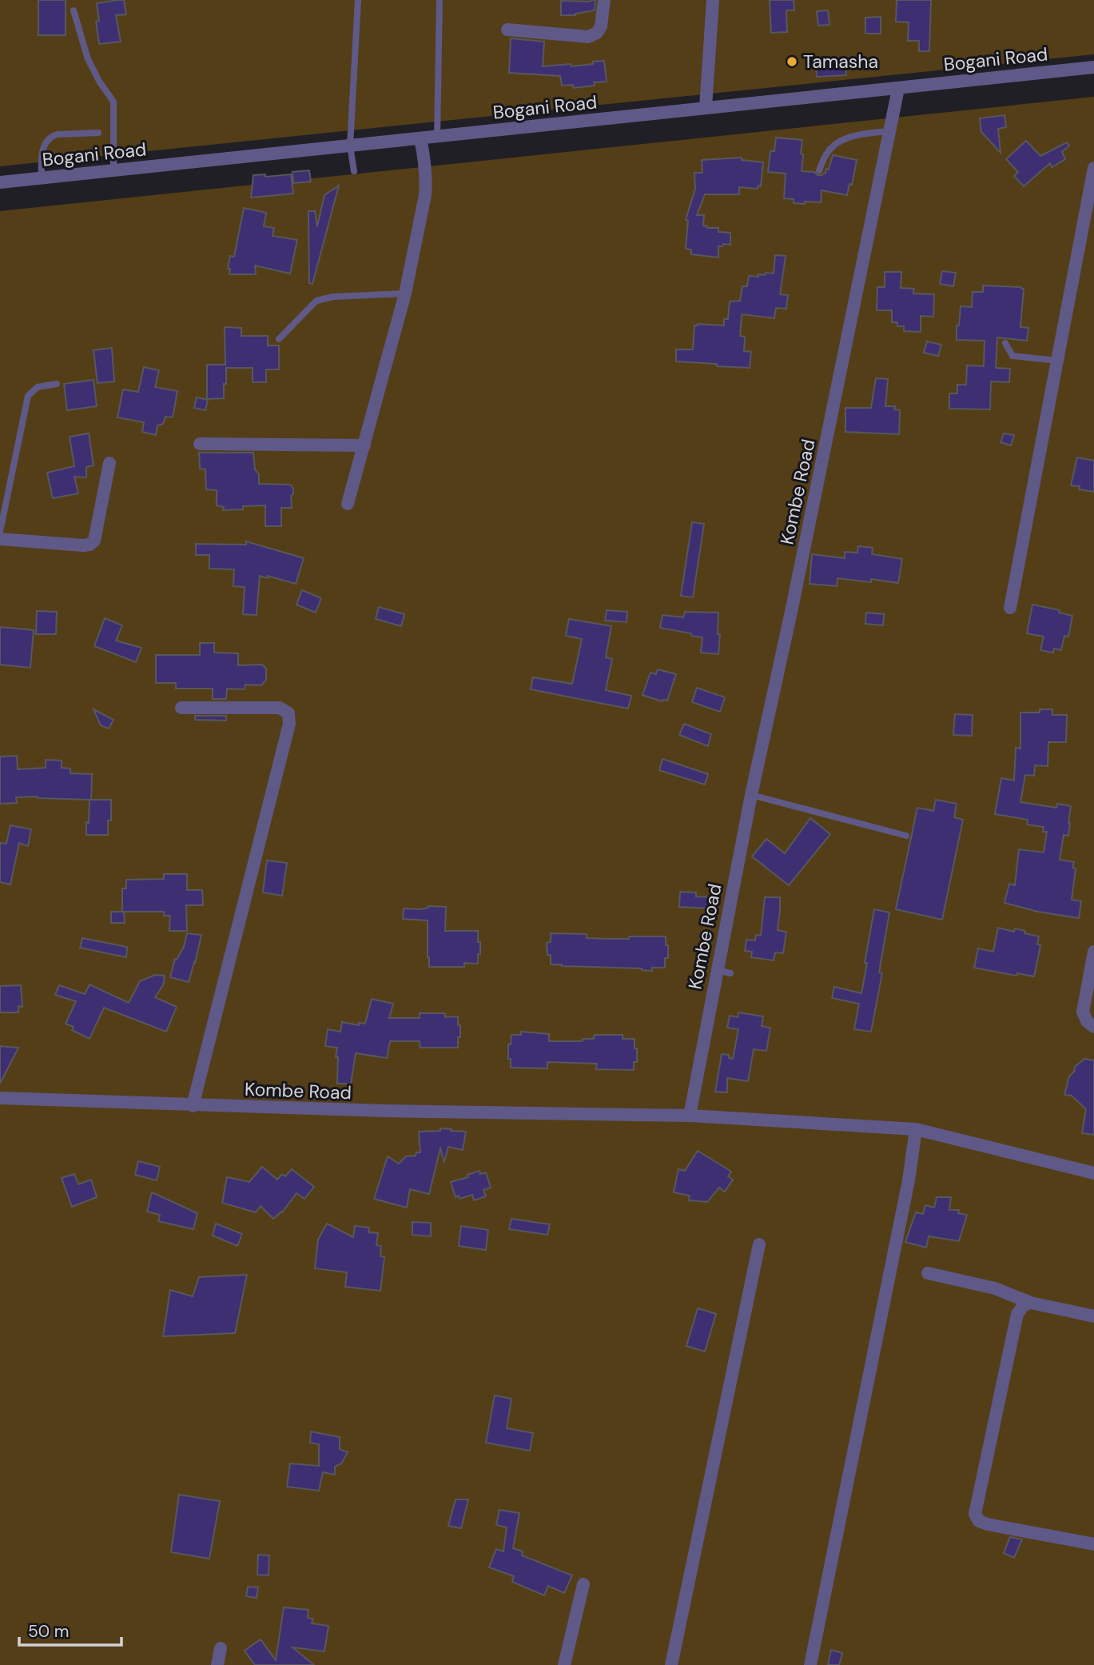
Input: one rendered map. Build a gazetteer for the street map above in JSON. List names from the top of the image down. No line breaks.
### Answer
{"streets":{"street":["Bogani Road","Kombe Road"]},"crossings":[["Bogani Road","Kombe Road"]],"places":["Tamasha"],"scale_bar":"50 m"}
